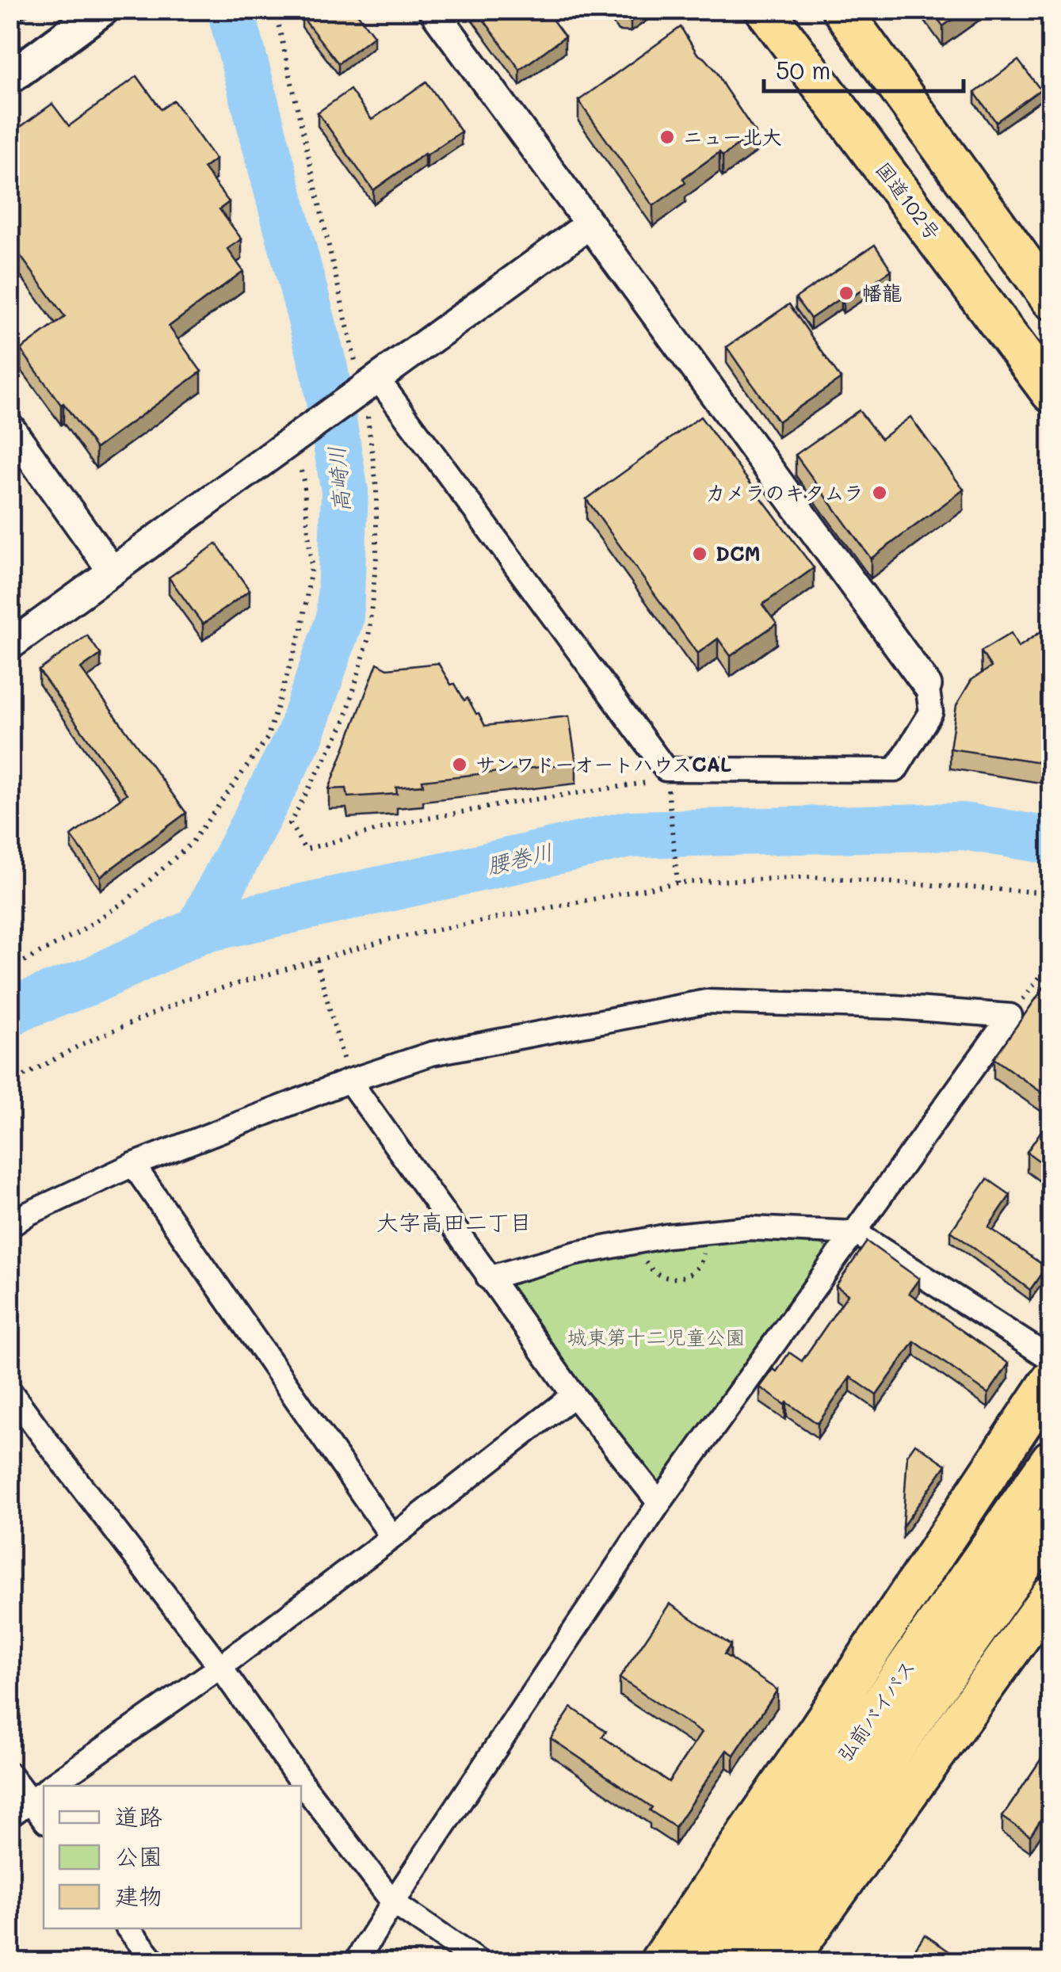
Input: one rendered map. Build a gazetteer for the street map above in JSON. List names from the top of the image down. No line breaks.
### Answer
{"streets":{"highway":["国道102号","弘前バイパス"]},"districts":["大字高田二丁目"],"water":["高崎川","腰巻川"],"parks":["城東第十二児童公園"],"places":["ニュー北大","幡龍","カメラのキタムラ","DCM","サンワドーオートハウスCAL"],"legend":["道路","公園","建物"],"scale_bar":"50 m"}
